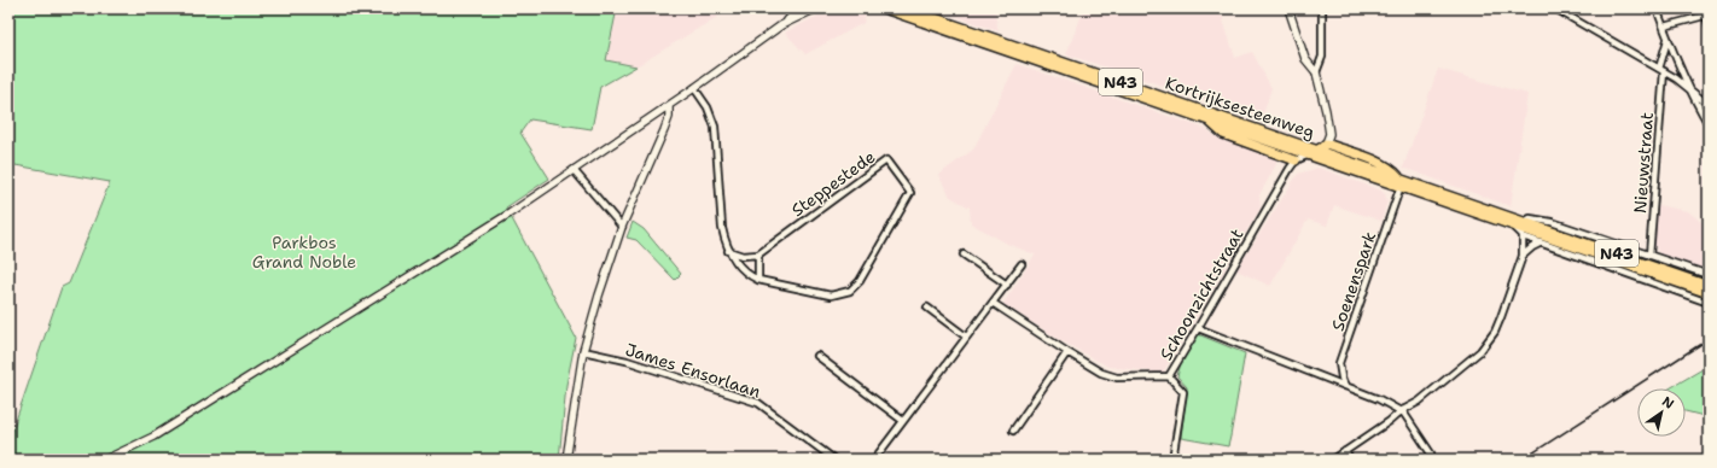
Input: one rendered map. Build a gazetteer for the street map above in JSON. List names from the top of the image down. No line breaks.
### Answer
{"streets":{"main road":["N43","Kortrijksesteenweg"],"street":["Nieuwstraat","Steppestede","Soenenspark","Schoonzichtstraat","James Ensorlaan"]},"crossings":[["N43","Kortrijksesteenweg"],["N43","Schoonzichtstraat"],["Kortrijksesteenweg","Nieuwstraat"],["Kortrijksesteenweg","Soenenspark"]],"parks":["Parkbos Grand Noble"],"north":"top right"}
